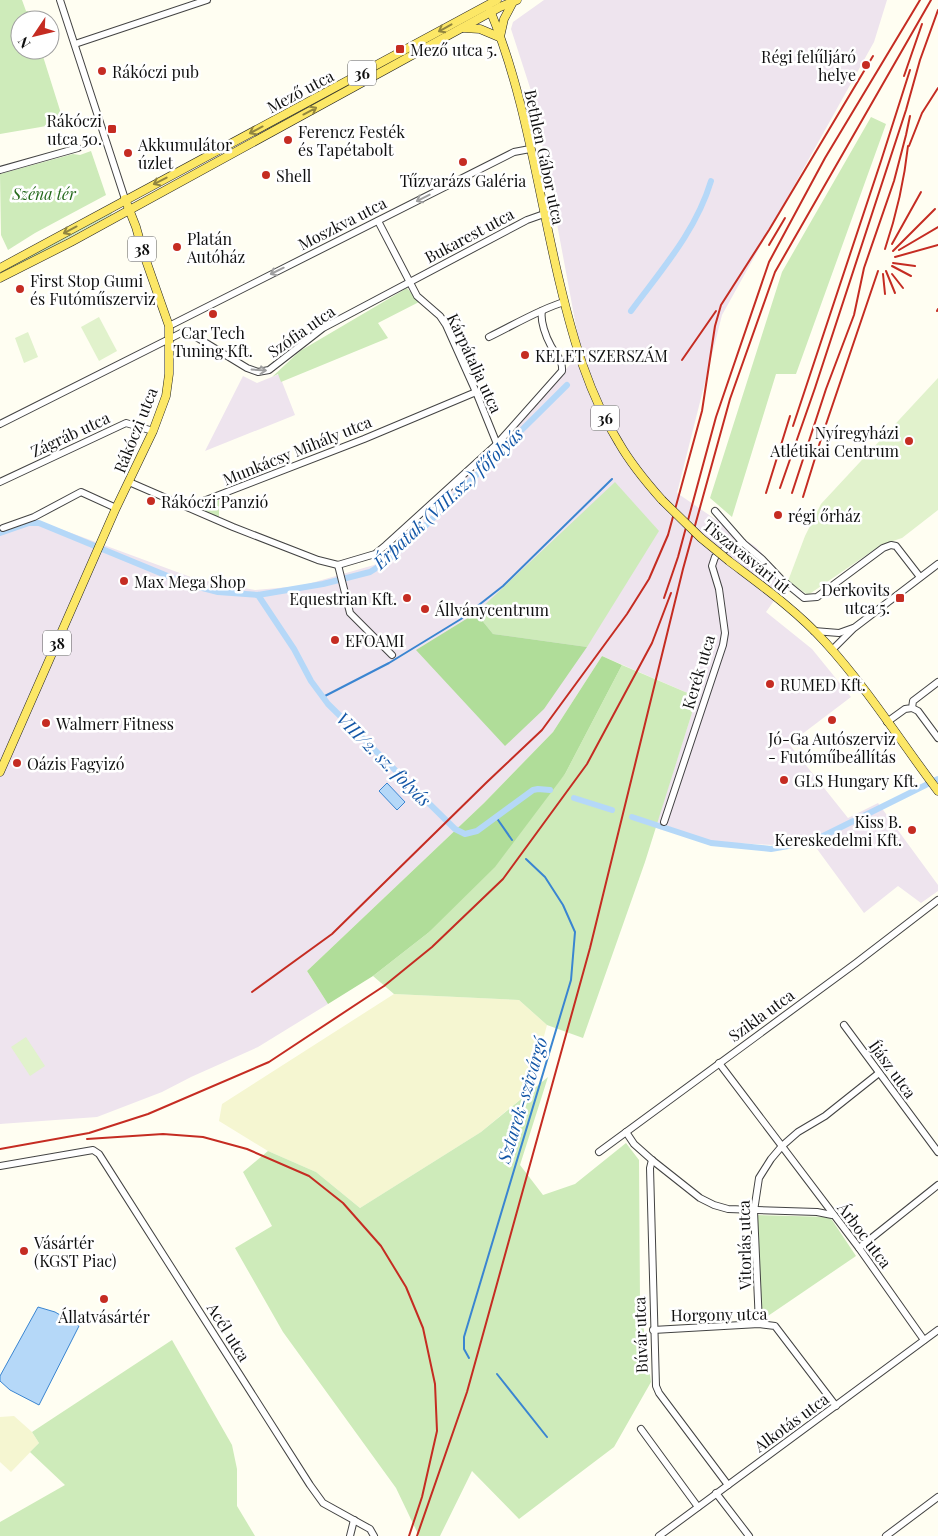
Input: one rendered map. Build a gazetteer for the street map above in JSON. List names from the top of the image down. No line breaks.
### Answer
{"streets":{"main road":["36","Mező utca","Bethlen Gábor utca","38","Rákóczi utca","Tiszavasvári út"],"street":["Moszkva utca","Bukarest utca","Szófia utca","Kárpátalja utca","Zágráb utca","Munkácsy Mihály utca","Kerék utca","Szikla utca","Íjász utca","Árboc utca","Vitorlás utca","Horgony utca","Acél utca","Búvár utca","Alkotás utca"]},"crossings":[["36","Mező utca"],["36","Rákóczi utca"],["Mező utca","Bethlen Gábor utca"],["Mező utca","Rákóczi utca"],["Bethlen Gábor utca","Moszkva utca"],["Bethlen Gábor utca","Bukarest utca"],["Bethlen Gábor utca","Tiszavasvári út"],["Moszkva utca","Kárpátalja utca"],["Moszkva utca","Rákóczi utca"],["Bukarest utca","Szófia utca"],["Bukarest utca","Kárpátalja utca"],["Szófia utca","Kárpátalja utca"],["Kárpátalja utca","Munkácsy Mihály utca"],["Rákóczi utca","Zágráb utca"],["Szikla utca","Árboc utca"],["Íjász utca","Vitorlás utca"],["Árboc utca","Vitorlás utca"],["Árboc utca","Alkotás utca"],["Vitorlás utca","Horgony utca"],["Horgony utca","Búvár utca"],["Horgony utca","Alkotás utca"],["Búvár utca","Alkotás utca"]],"one_way":["Moszkva utca","Szófia utca"],"water":["Érpatak (VIII.sz.) főfolyás","VIII/2. sz. folyás","Sztarek-szivárgó"],"parks":["Széna tér"],"places":{"transit":["Mező utca 5.","Rákóczi utca 50.","Derkovits utca 5."],"other":["Régi felűljáró helye","Rákóczi pub","Ferencz Festék és Tapétabolt","Akkumulátor úzlet","Tűzvarázs Galéria","Shell","Platán Autóház","First Stop Gumi és Futóműszerviz","Car Tech Tuning Kft.","KELET SZERSZÁM","Nyíregyházi Atlétikai Centrum","Rákóczi Panzió","régi őrház","Max Mega Shop","Equestrian Kft.","Állványcentrum","EFOAMI","RUMED Kft.","Jó-Ga Autószerviz - Futóműbeállítás","Walmerr Fitness","Oázis Fagyizó","GLS Hungary Kft.","Kiss B. Kereskedelmi Kft.","Vásártér (KGST Piac)","Állatvásártér"]},"north":"bottom left"}
